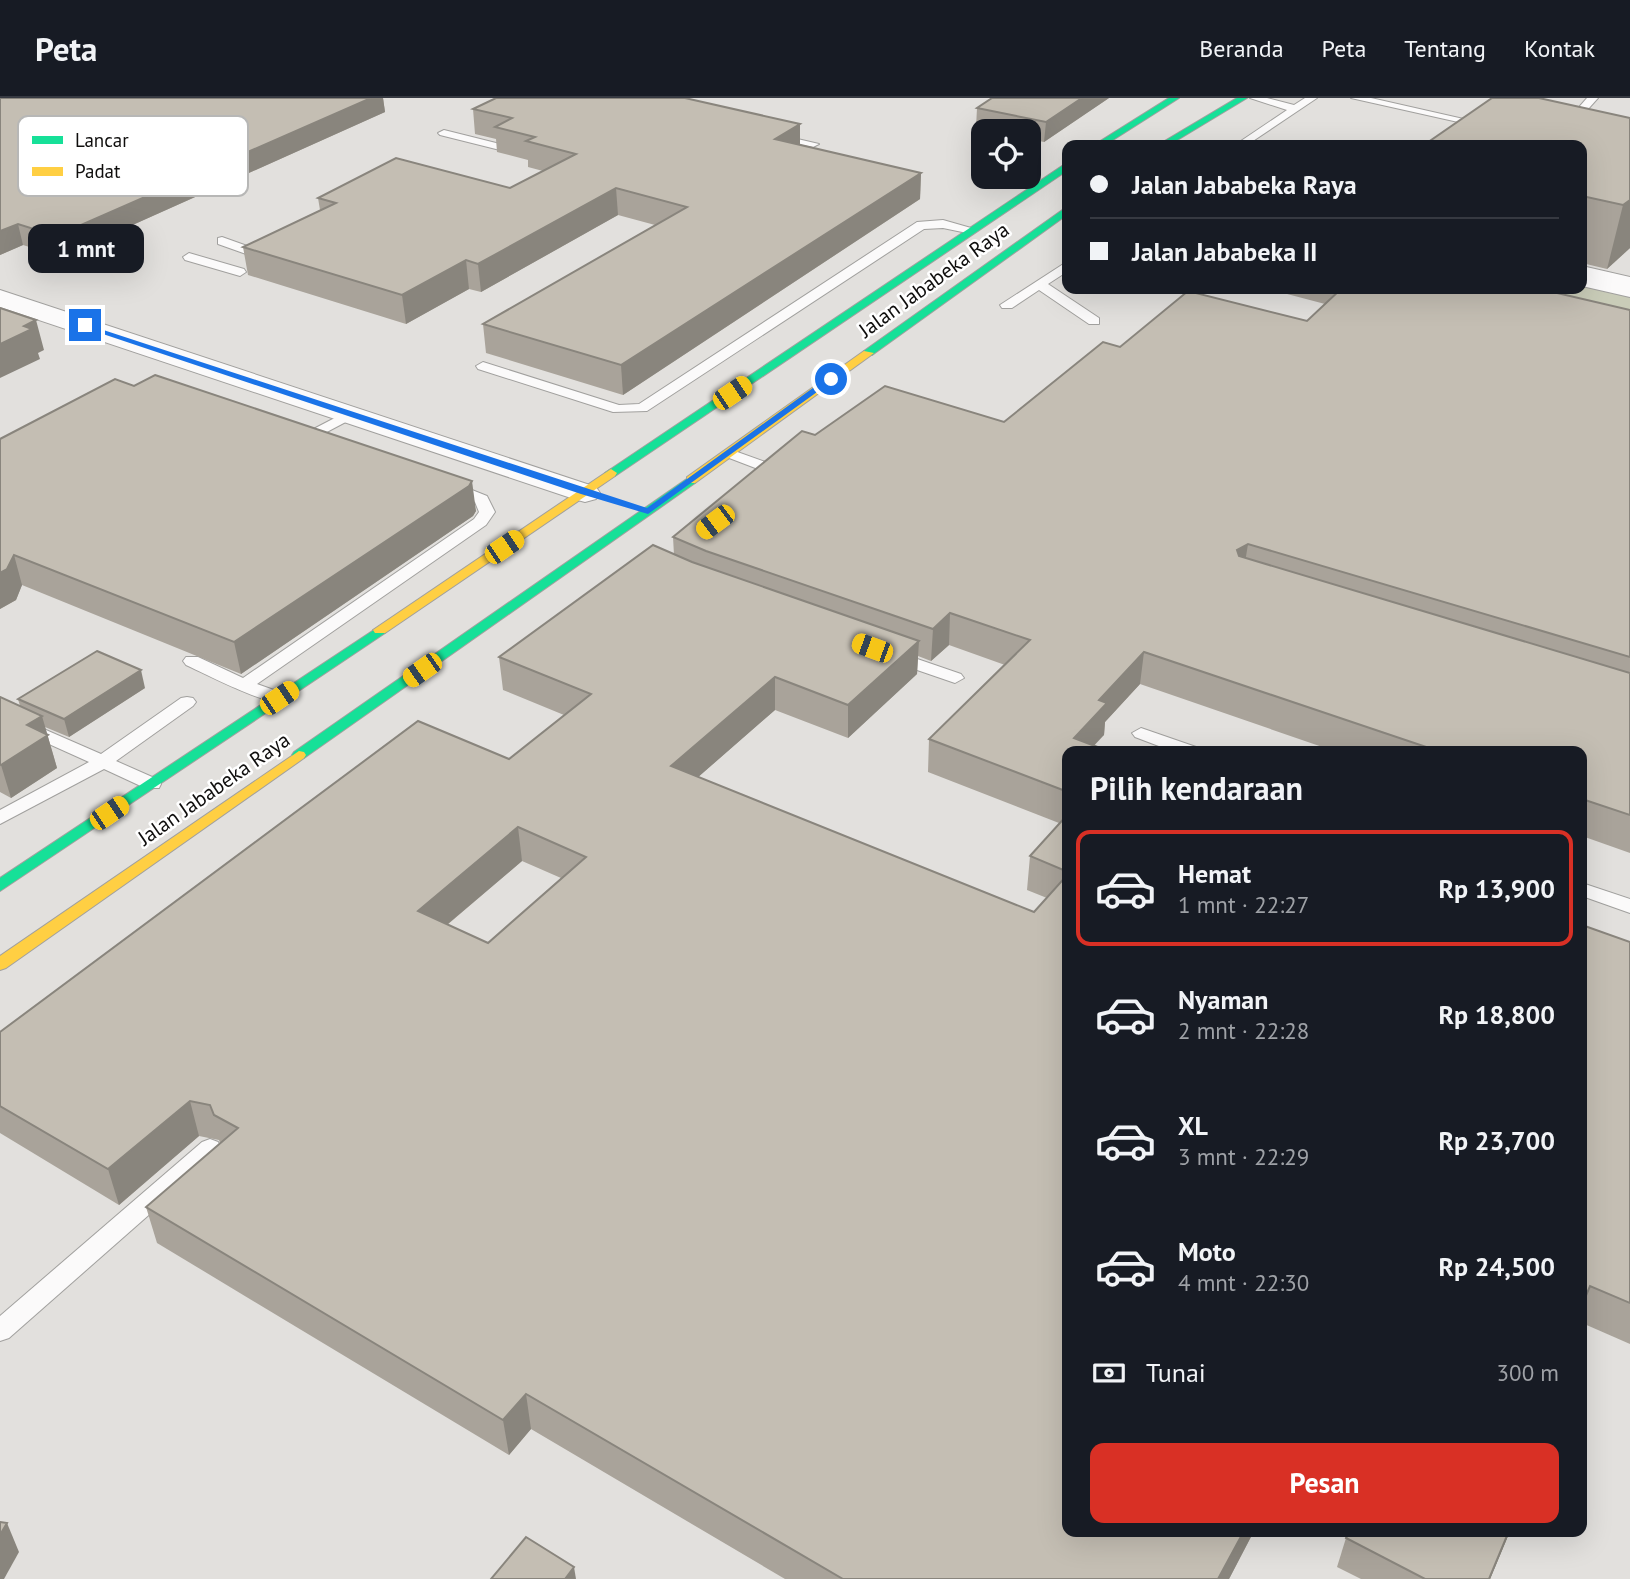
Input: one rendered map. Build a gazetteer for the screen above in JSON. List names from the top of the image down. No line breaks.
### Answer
{"streets":{"main road":["Jalan Jababeka Raya"]},"legend":["Lancar","Padat"],"page":{"header":"Peta","nav":["Beranda","Peta","Tentang","Kontak"],"banner":["Jalan Jababeka Raya","Jalan Jababeka II"],"bubble":"1 mnt","heading":"Pilih kendaraan","list":[{"name":"Hemat","note":"1 mnt · 22:27","value":"Rp 13,900"},{"name":"Nyaman","note":"2 mnt · 22:28","value":"Rp 18,800"},{"name":"XL","note":"3 mnt · 22:29","value":"Rp 23,700"},{"name":"Moto","note":"4 mnt · 22:30","value":"Rp 24,500"}],"pay":["Tunai","300 m"],"buttons":"Pesan"}}
